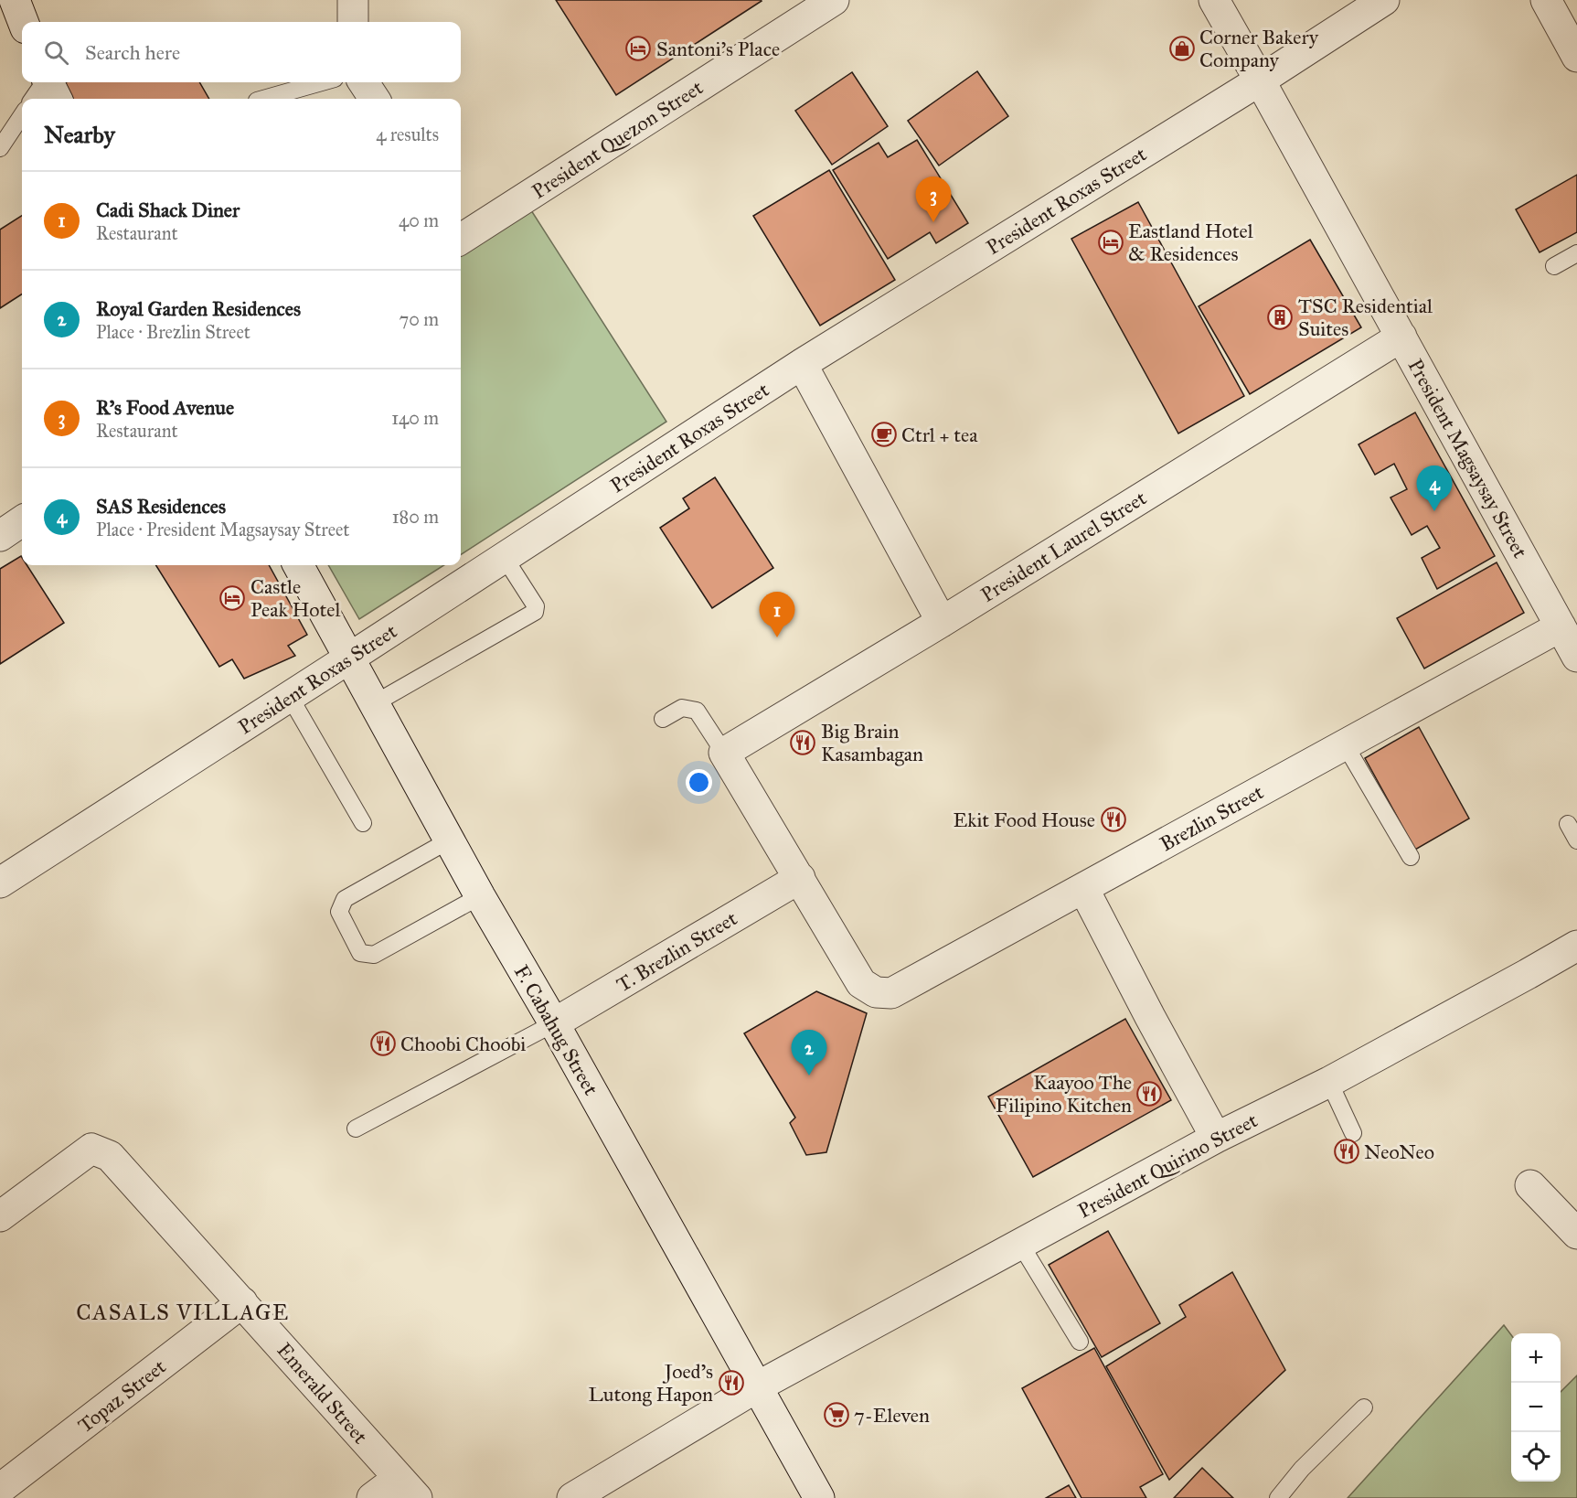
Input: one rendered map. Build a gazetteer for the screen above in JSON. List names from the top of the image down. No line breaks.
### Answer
{"streets":{"street":["President Quezon Street","President Roxas Street","President Magsaysay Street","President Laurel Street","Brezlin Street","T. Brezlin Street","F. Cabahug Street","President Quirino Street","Emerald Street","Topaz Street"]},"crossings":[["President Roxas Street","President Magsaysay Street"],["President Roxas Street","F. Cabahug Street"],["President Magsaysay Street","President Laurel Street"],["President Magsaysay Street","Brezlin Street"],["Brezlin Street","T. Brezlin Street"],["T. Brezlin Street","F. Cabahug Street"],["F. Cabahug Street","President Quirino Street"],["Emerald Street","Topaz Street"]],"districts":["CASALS VILLAGE"],"places":{"hotel":["Santoni's Place","Eastland Hotel & Residences","Castle Peak Hotel"],"shop":["Corner Bakery Company"],"building":["TSC Residential Suites"],"cafe":["Ctrl + tea"],"restaurant":["Big Brain Kasambagan","Ekit Food House","Choobi Choobi","Kaayoo The Filipino Kitchen","NeoNeo","Joed's Lutong Hapon"],"supermarket":["7-Eleven"]},"page":{"search":"Search here","heading":["Nearby","4 results"],"list":[{"mark":"1","name":"Cadi Shack Diner","note":"Restaurant","value":"40 m"},{"mark":"2","name":"Royal Garden Residences","note":"Place · Brezlin Street","value":"70 m"},{"mark":"3","name":"R's Food Avenue","note":"Restaurant","value":"140 m"},{"mark":"4","name":"SAS Residences","note":"Place · President Magsaysay Street","value":"180 m"}],"pins":["3","4","1","2"],"map_buttons":["+","−"]}}
